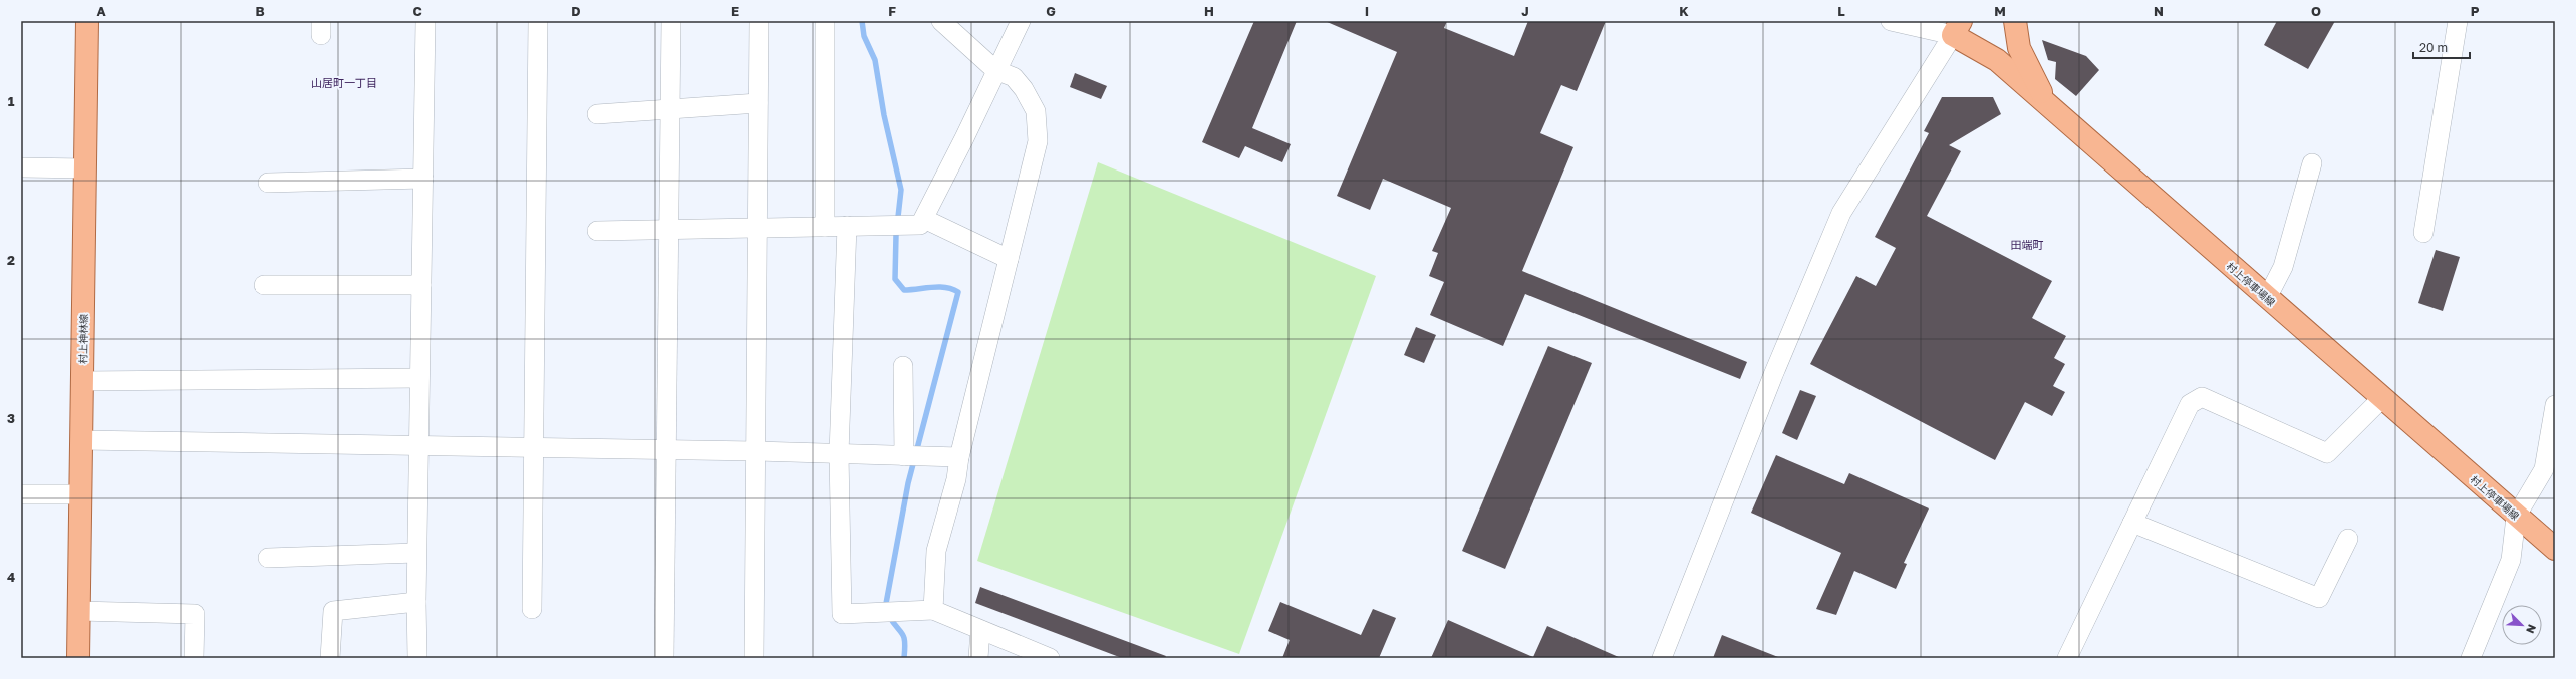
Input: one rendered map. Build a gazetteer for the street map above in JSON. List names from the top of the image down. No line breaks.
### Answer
{"streets":{"main road":["村上停車場線","村上神林線"]},"districts":["山居町一丁目","田端町"],"scale_bar":"20 m","north":"bottom right","grid":{"columns":["A","B","C","D","E","F","G","H","I","J","K","L","M","N","O","P"],"rows":["1","2","3","4"]}}
